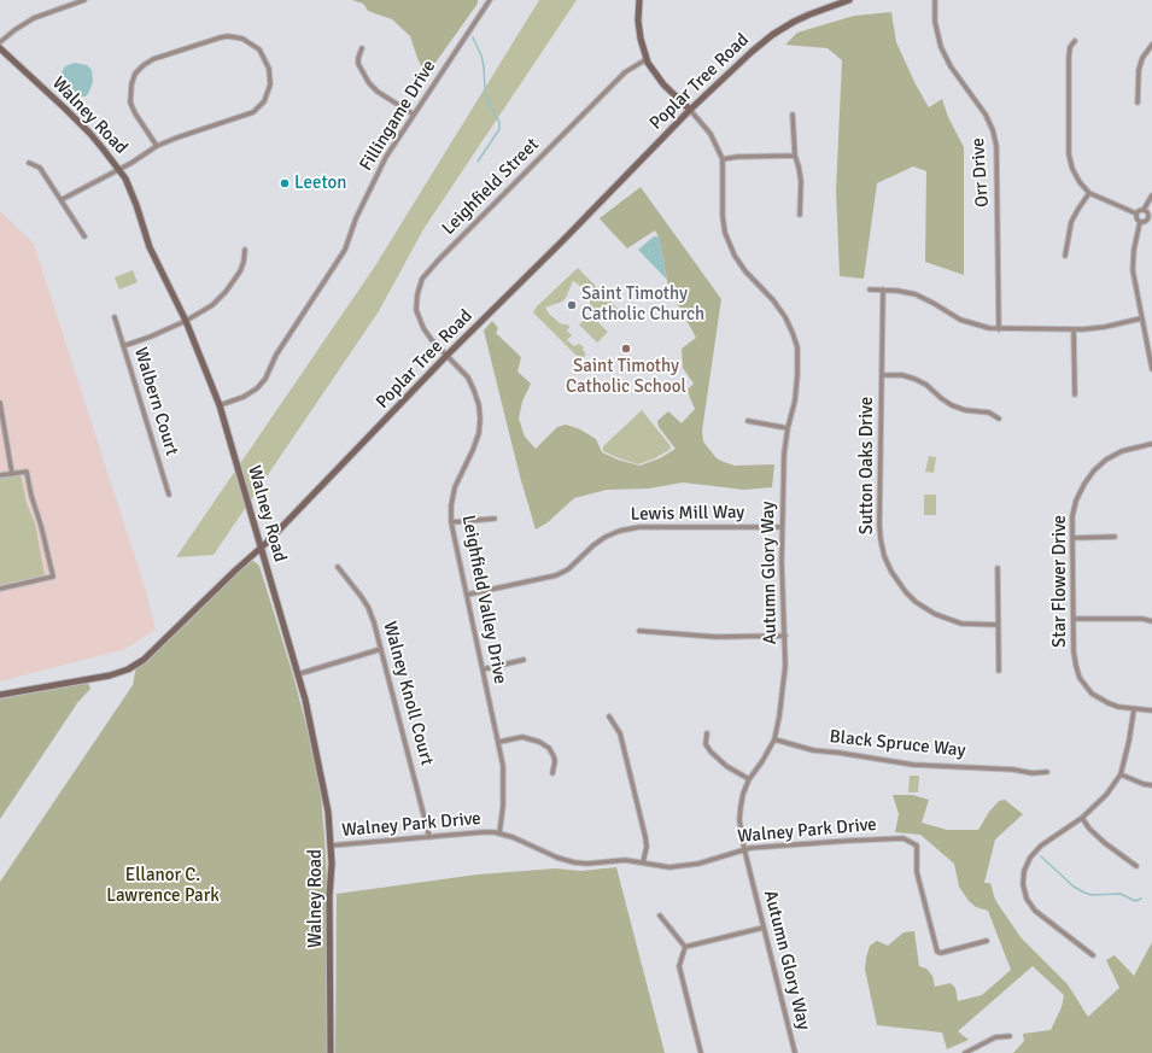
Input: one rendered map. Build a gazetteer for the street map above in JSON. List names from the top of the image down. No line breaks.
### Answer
{"streets":{"main road":["Poplar Tree Road","Walney Road"],"street":["Fillingame Drive","Orr Drive","Leighfield Street","Walbern Court","Sutton Oaks Drive","Lewis Mill Way","Autumn Glory Way","Star Flower Drive","Leighfield Valley Drive","Walney Knoll Court","Black Spruce Way","Walney Park Drive"]},"crossings":[["Poplar Tree Road","Walney Road"],["Poplar Tree Road","Leighfield Street"],["Poplar Tree Road","Autumn Glory Way"],["Poplar Tree Road","Leighfield Valley Drive"],["Walney Road","Fillingame Drive"],["Walney Road","Walney Park Drive"],["Leighfield Street","Leighfield Valley Drive"],["Lewis Mill Way","Autumn Glory Way"],["Lewis Mill Way","Leighfield Valley Drive"],["Autumn Glory Way","Black Spruce Way"],["Autumn Glory Way","Walney Park Drive"],["Leighfield Valley Drive","Walney Park Drive"],["Walney Knoll Court","Walney Park Drive"]],"parks":["Ellanor C. Lawrence Park"],"places":["Leeton","Saint Timothy Catholic Church","Saint Timothy Catholic School"]}
